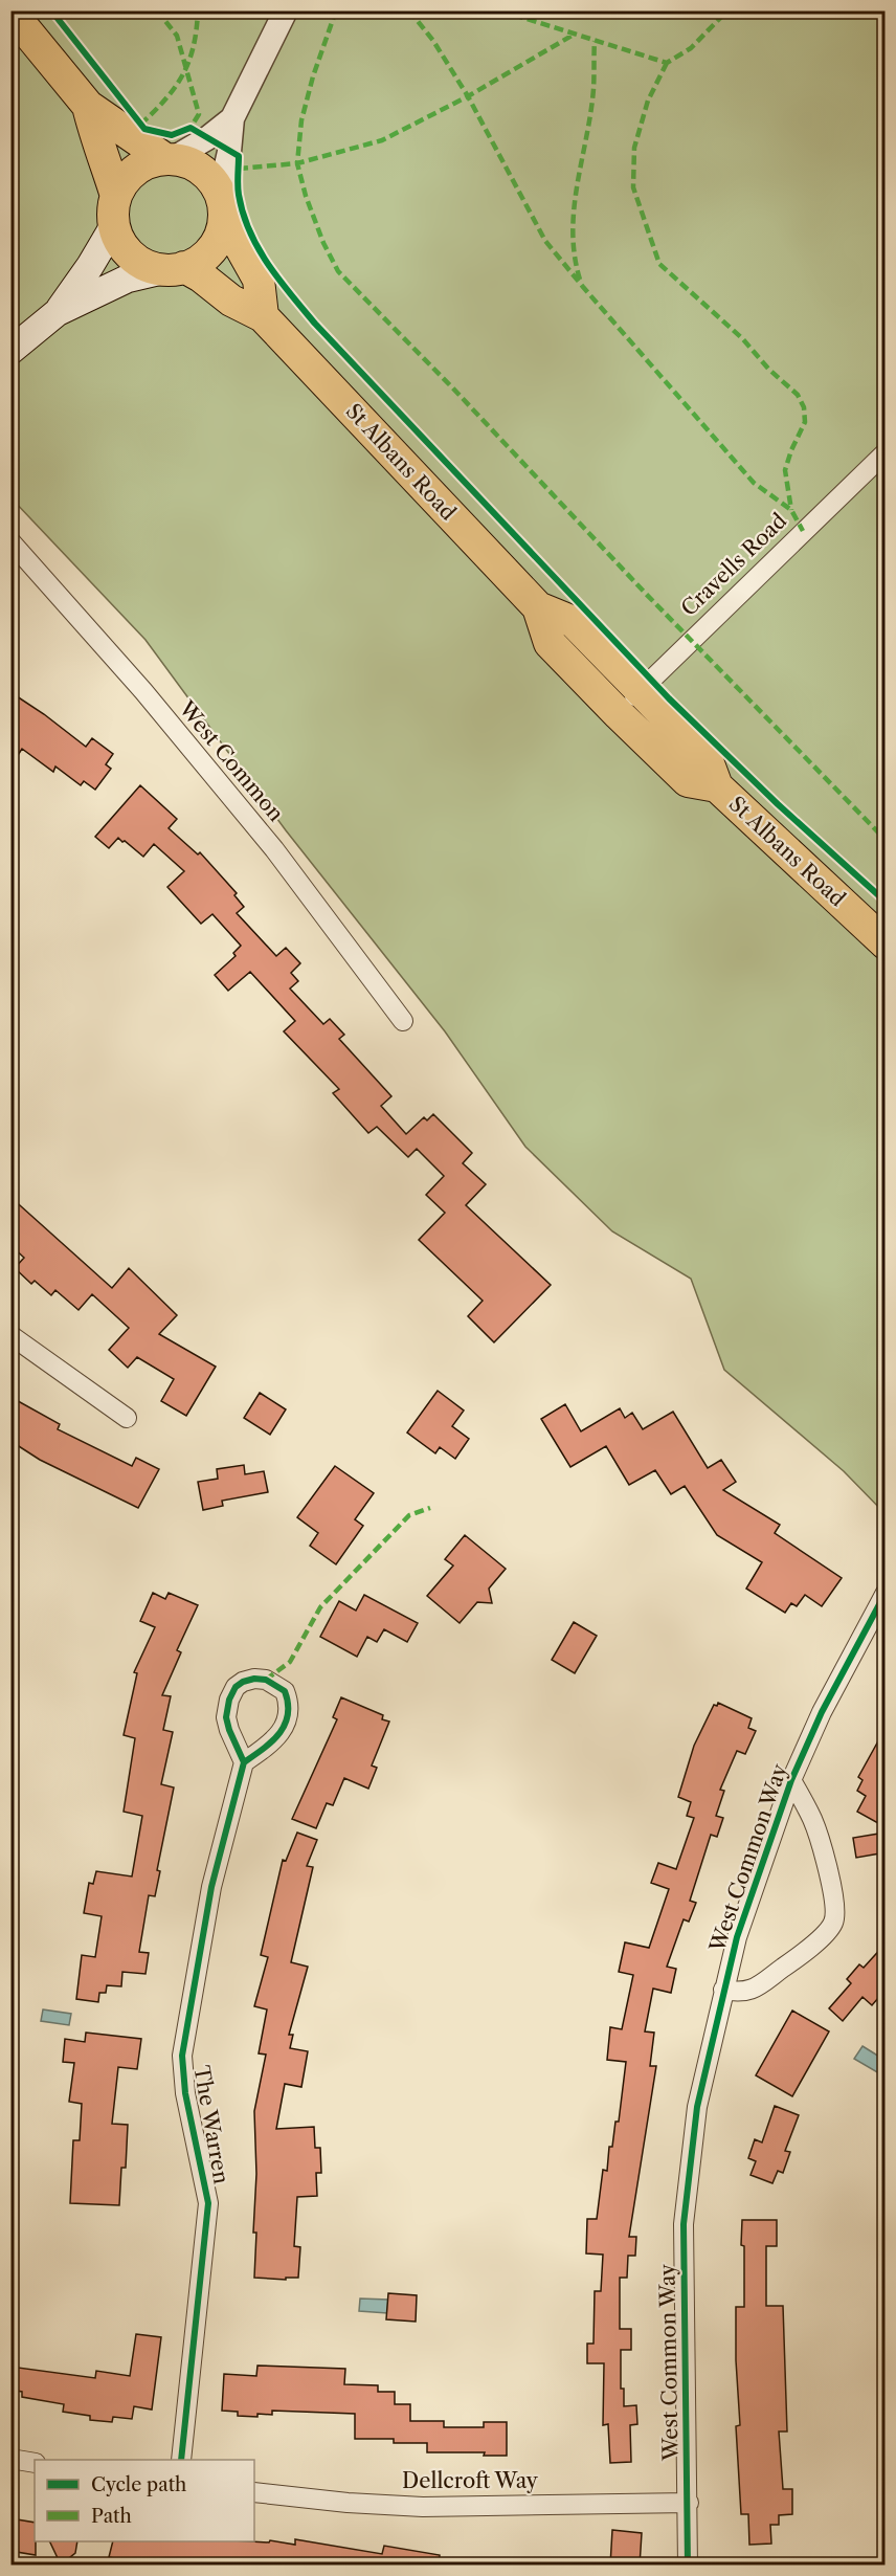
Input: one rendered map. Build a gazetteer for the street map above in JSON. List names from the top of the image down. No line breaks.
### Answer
{"streets":{"main road":["St Albans Road"],"street":["Cravells Road","West Common","West Common Way","The Warren","Dellcroft Way"]},"crossings":[["St Albans Road","Cravells Road"],["West Common Way","Dellcroft Way"]],"legend":["Cycle path","Path"]}
